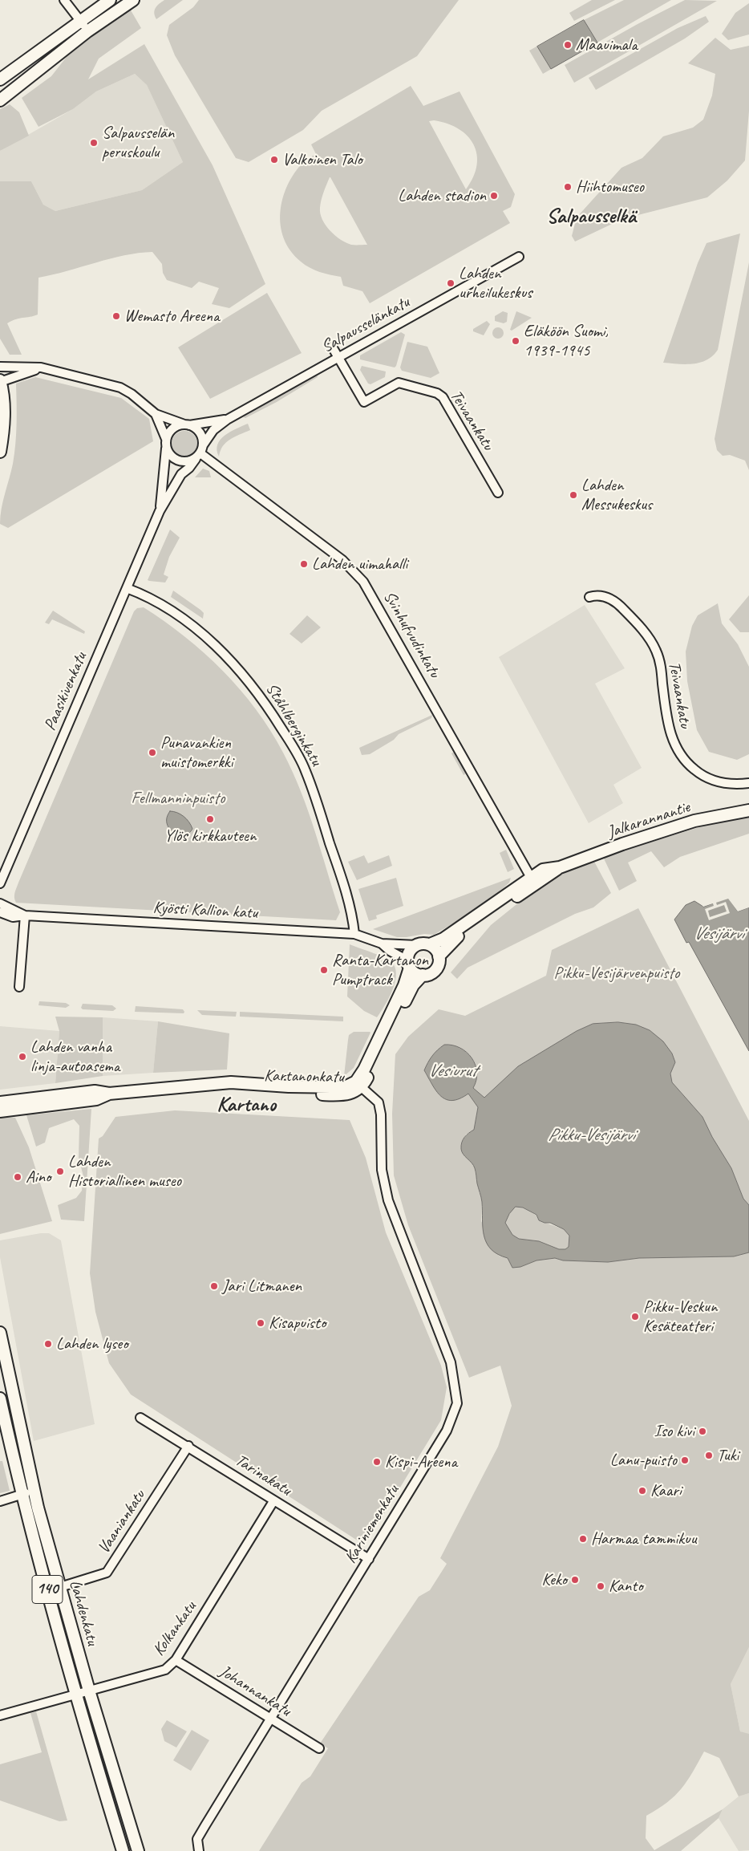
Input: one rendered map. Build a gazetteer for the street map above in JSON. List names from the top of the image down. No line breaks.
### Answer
{"streets":{"main road":["Jalkarannantie","Kartanonkatu","140","Lahdenkatu"],"street":["Salpausselänkatu","Teivaankatu","Svinhufvudinkatu","Paasikivenkatu","Ståhlberginkatu","Kyösti Kallion katu","Tarinakatu","Vaaniankatu","Kariniemenkatu","Kolkankatu","Johannankatu"]},"crossings":[["Salpausselänkatu","Teivaankatu"],["Salpausselänkatu","Svinhufvudinkatu"],["Salpausselänkatu","Paasikivenkatu"],["Svinhufvudinkatu","Paasikivenkatu"],["Svinhufvudinkatu","Jalkarannantie"],["Paasikivenkatu","Ståhlberginkatu"],["Ståhlberginkatu","Kyösti Kallion katu"],["Jalkarannantie","Kyösti Kallion katu"],["Jalkarannantie","Kartanonkatu"],["Kyösti Kallion katu","Kartanonkatu"],["Kartanonkatu","Kariniemenkatu"],["Tarinakatu","Vaaniankatu"],["Tarinakatu","Kariniemenkatu"],["Tarinakatu","Kolkankatu"],["Vaaniankatu","Lahdenkatu"],["Kariniemenkatu","Johannankatu"],["Lahdenkatu","Kolkankatu"],["Kolkankatu","Johannankatu"]],"districts":["Salpausselkä","Kartano"],"water":["Vesijärvi","Vesiurut","Pikku-Vesijärvi"],"parks":["Fellmanninpuisto","Pikku-Vesijärvenpuisto"],"places":["Maauimala","Salpausselän peruskoulu","Valkoinen Talo","Hiihtomuseo","Lahden stadion","Lahden urheilukeskus","Wemasto Areena","Eläköön Suomi, 1939-1945","Lahden Messukeskus","Lahden uimahalli","Punavankien muistomerkki","Ylös kirkkauteen","Ranta-Kartanon Pumptrack","Lahden vanha linja-autoasema","Lahden Historiallinen museo","Aino","Jari Litmanen","Pikku-Veskun Kesäteatteri","Kisapuisto","Lahden lyseo","Iso kivi","Tuki","Lanu-puisto","Kispi-Areena","Kaari","Harmaa tammikuu","Keko","Kanto"]}
